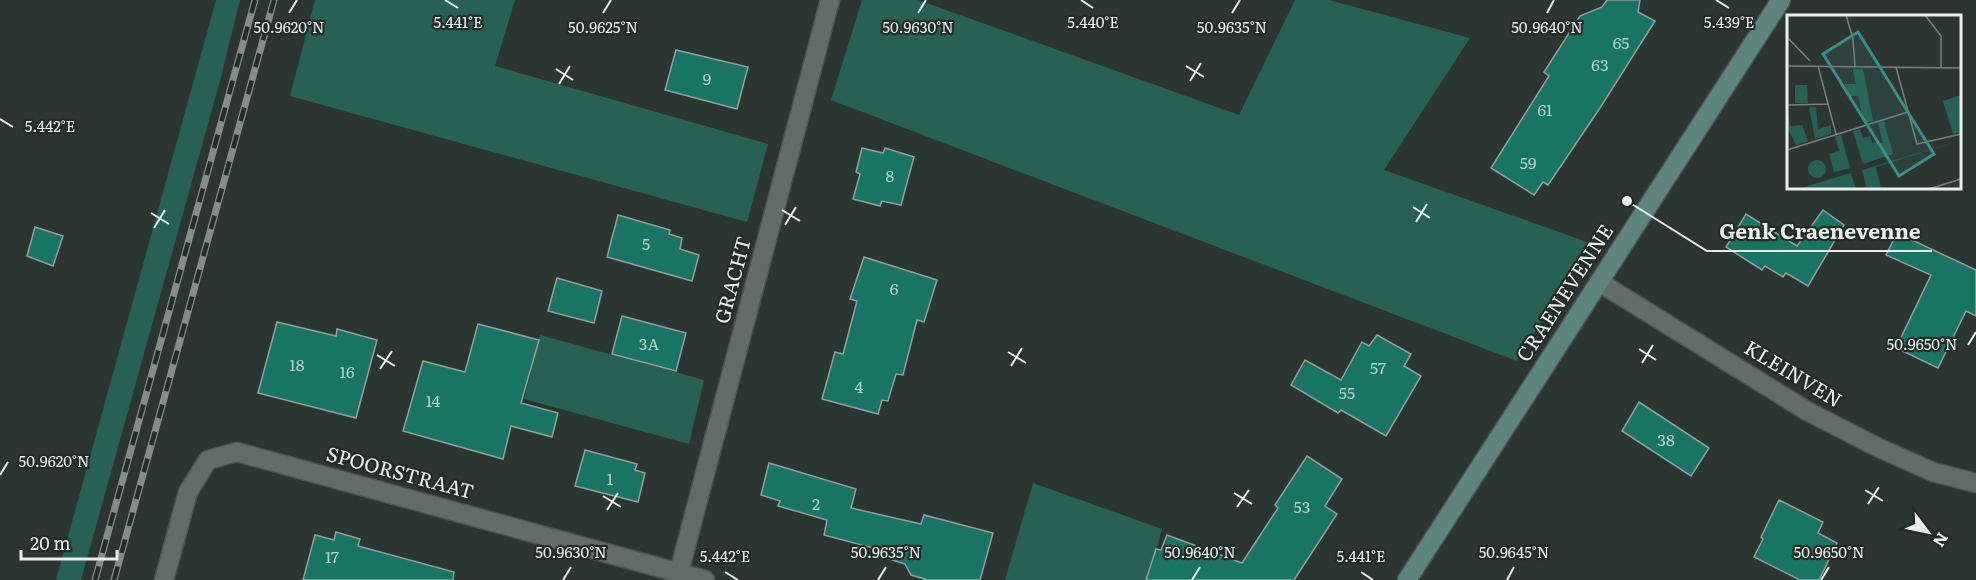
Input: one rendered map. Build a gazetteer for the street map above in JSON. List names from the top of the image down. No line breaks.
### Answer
{"streets":{"street":["GRACHT","CRAENEVENNE","KLEINVEN","SPOORSTRAAT"]},"crossings":[["GRACHT","SPOORSTRAAT"],["CRAENEVENNE","KLEINVEN"]],"places":["Genk Craenevenne"],"house_numbers":["65","63","9","61","59","8","5","6","3A","18","57","16","4","55","14","38","1","2","53","17"],"scale_bar":"20 m","north":"bottom right","coordinates":["5.439°E","5.441°E","5.440°E","50.9620°N","50.9625°N","50.9630°N","50.9635°N","50.9640°N","5.442°E","50.9650°N","50.9645°N"]}
